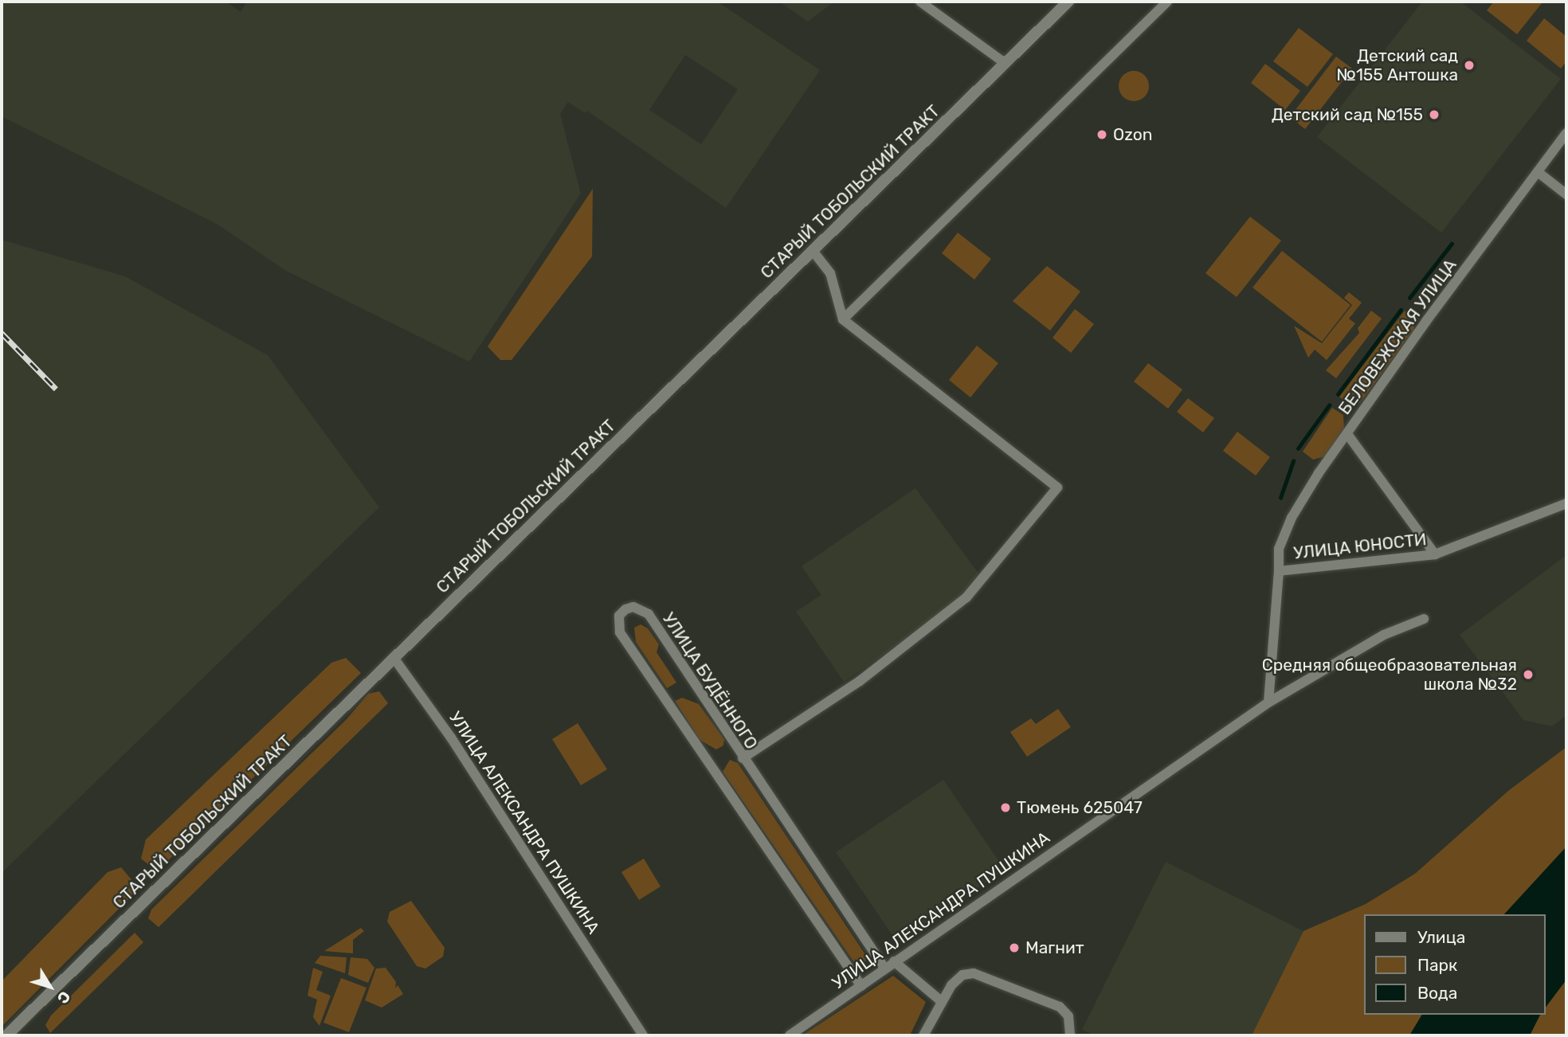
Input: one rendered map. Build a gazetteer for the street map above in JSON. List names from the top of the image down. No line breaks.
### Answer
{"streets":{"street":["СТАРЫЙ ТОБОЛЬСКИЙ ТРАКТ","БЕЛОВЕЖСКАЯ УЛИЦА","УЛИЦА ЮНОСТИ","УЛИЦА БУДЁННОГО","УЛИЦА АЛЕКСАНДРА ПУШКИНА"]},"crossings":[["СТАРЫЙ ТОБОЛЬСКИЙ ТРАКТ","УЛИЦА АЛЕКСАНДРА ПУШКИНА"],["БЕЛОВЕЖСКАЯ УЛИЦА","УЛИЦА ЮНОСТИ"],["УЛИЦА ЮНОСТИ","УЛИЦА АЛЕКСАНДРА ПУШКИНА"],["УЛИЦА БУДЁННОГО","УЛИЦА АЛЕКСАНДРА ПУШКИНА"]],"places":["Детский сад №155 Антошка","Детский сад №155","Ozon","Средняя общеобразовательная школа №32","Тюмень 625047","Магнит"],"legend":["Улица","Парк","Вода"],"north":"bottom right"}
